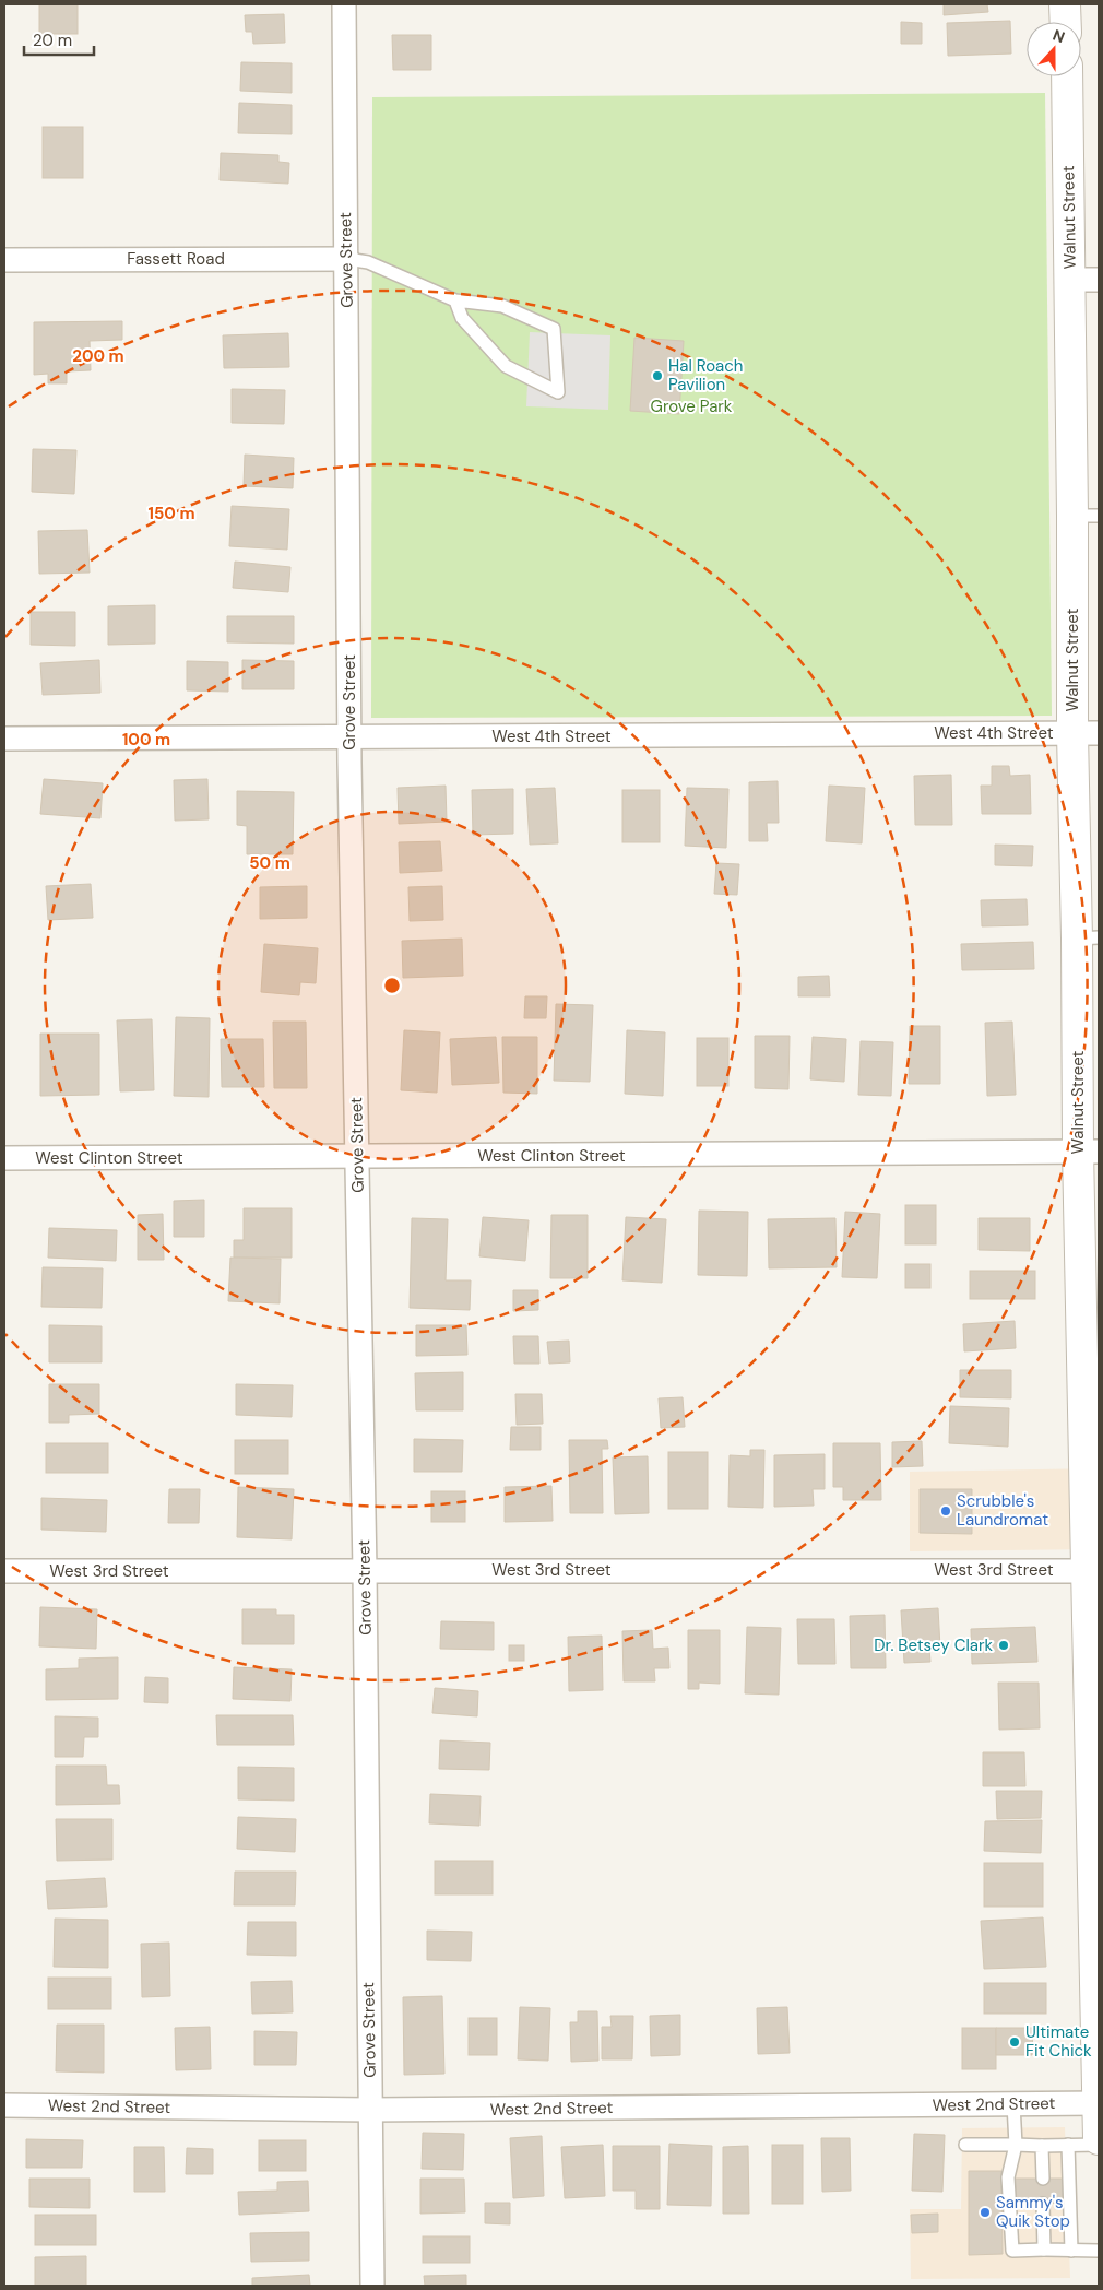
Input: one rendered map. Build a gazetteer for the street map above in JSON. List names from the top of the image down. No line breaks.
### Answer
{"streets":{"street":["Walnut Street","Fassett Road","Grove Street","West 4th Street","West Clinton Street","West 3rd Street","West 2nd Street"]},"crossings":[["Walnut Street","West 4th Street"],["Walnut Street","West Clinton Street"],["Walnut Street","West 3rd Street"],["Walnut Street","West 2nd Street"],["Fassett Road","Grove Street"],["Grove Street","West 4th Street"],["Grove Street","West Clinton Street"],["Grove Street","West 3rd Street"],["Grove Street","West 2nd Street"]],"parks":["Grove Park"],"places":["Hal Roach Pavilion","Scrubble's Laundromat","Dr. Betsey Clark","Ultimate Fit Chick","Sammy's Quik Stop"],"scale_bar":"20 m","north":"top","rings":["200 m","150 m","100 m","50 m"]}
